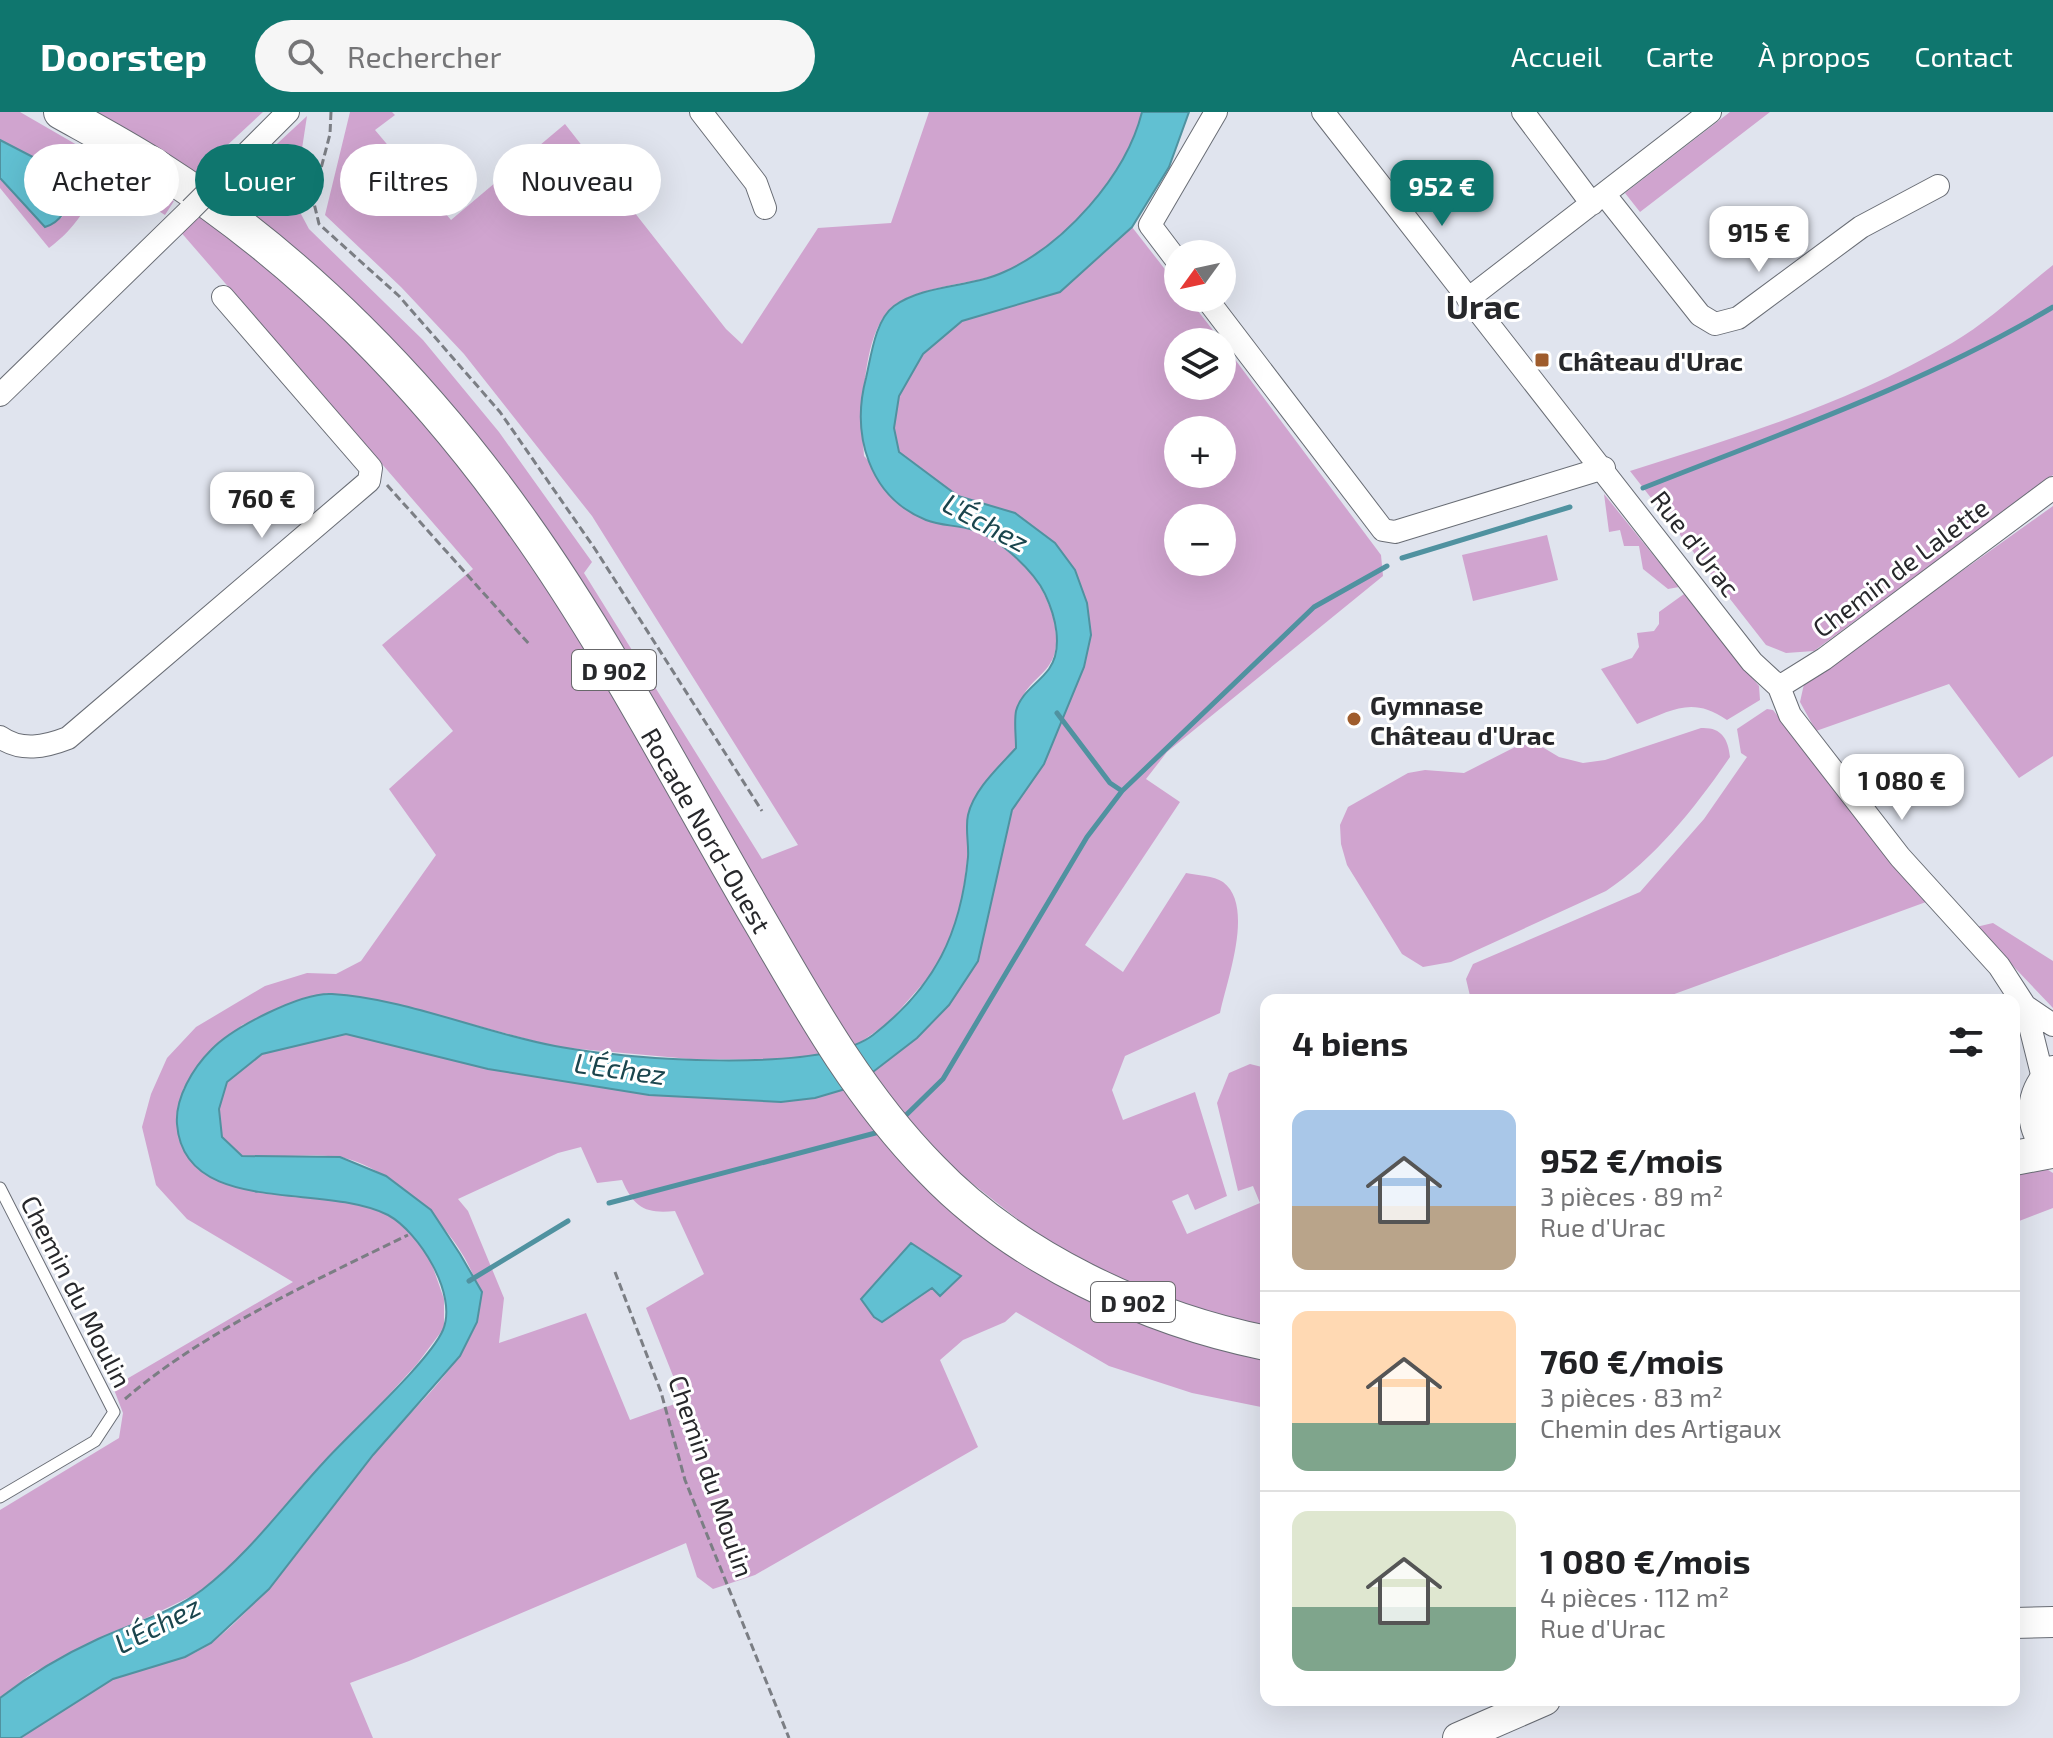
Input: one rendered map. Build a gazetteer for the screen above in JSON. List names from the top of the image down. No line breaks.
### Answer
{"streets":{"main road":["D 902","Rocade Nord-Ouest"],"street":["Rue d'Urac","Chemin de Lalette"],"lane":["Chemin du Moulin"]},"crossings":[["Rue d'Urac","Chemin de Lalette"]],"districts":["Urac"],"water":["L'Échez"],"places":{"transit":["Château d'Urac"],"other":["Gymnase Château d'Urac"]},"north":"bottom left","page":{"header":"Doorstep","search":"Rechercher","nav":["Accueil","Carte","À propos","Contact"],"chip":["Acheter","Louer","Filtres","Nouveau"],"price":["952 €","915 €","760 €","1 080 €"],"map_buttons":["+","−"],"heading":"4 biens","list":[{"name":"952 €/mois","note":"3 pièces · 89 m² · Rue d'Urac"},{"name":"760 €/mois","note":"3 pièces · 83 m² · Chemin des Artigaux"},{"name":"1 080 €/mois","note":"4 pièces · 112 m² · Rue d'Urac"}]}}
